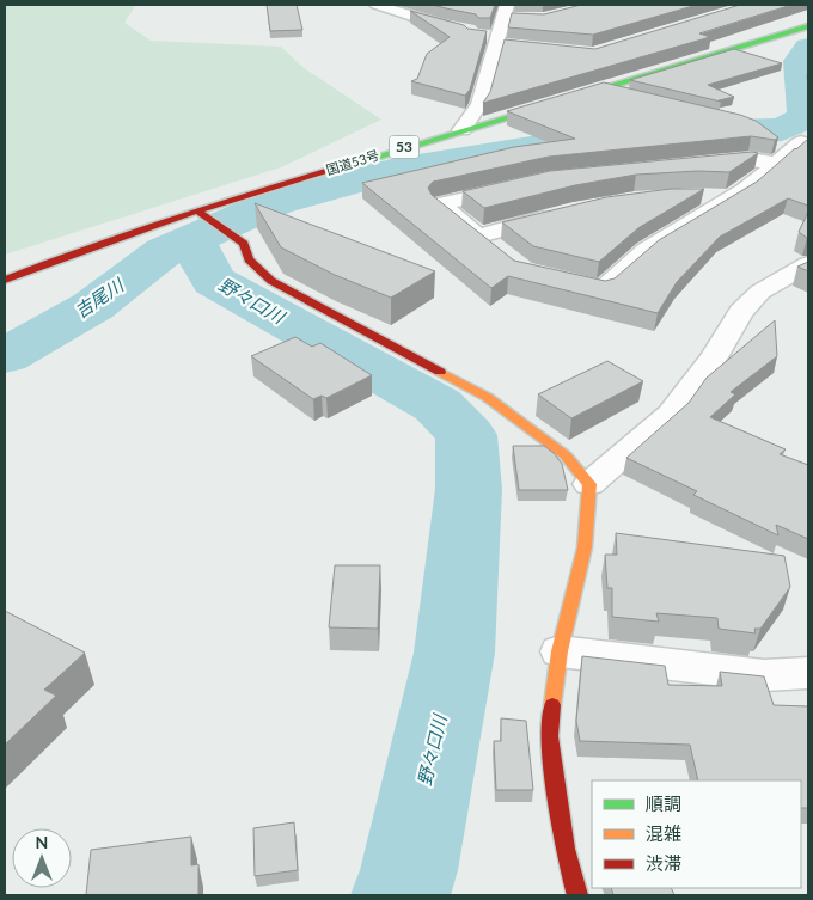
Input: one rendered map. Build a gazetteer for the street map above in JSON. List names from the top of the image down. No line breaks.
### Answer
{"streets":{"main road":["53","国道53号"]},"water":["吉尾川","野々口川"],"legend":["順調","混雑","渋滞"],"north":"top"}
